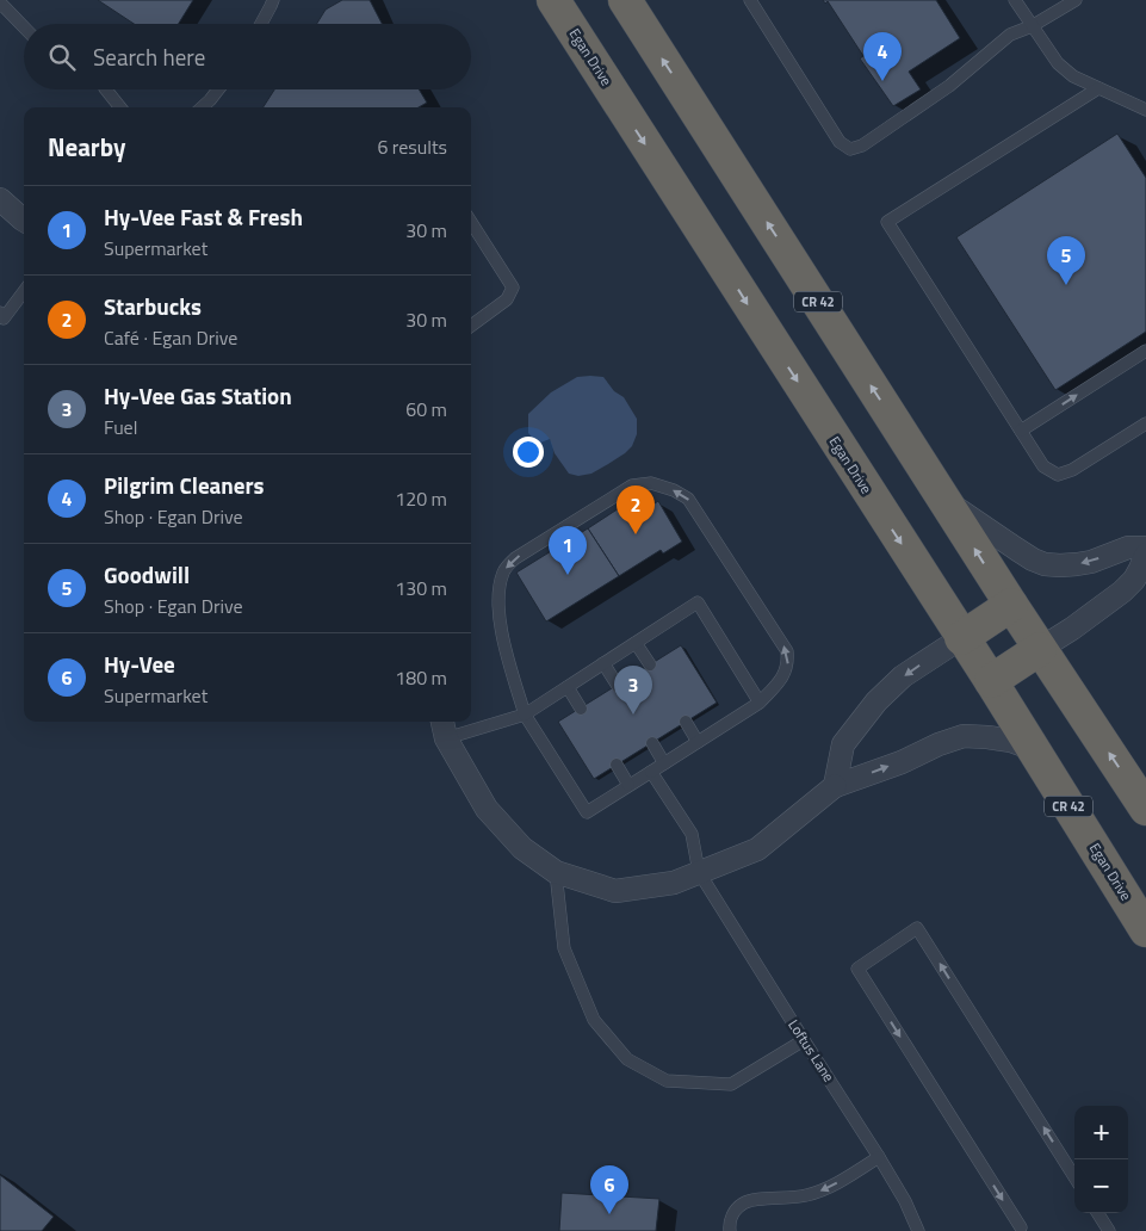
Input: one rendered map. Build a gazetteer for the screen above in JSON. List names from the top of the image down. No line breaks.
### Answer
{"streets":{"highway":["Egan Drive","CR 42"],"lane":["Loftus Lane"]},"page":{"search":"Search here","pins":["4","5","2","1","3","6"],"heading":["Nearby","6 results"],"list":[{"mark":"1","name":"Hy-Vee Fast & Fresh","note":"Supermarket","value":"30 m"},{"mark":"2","name":"Starbucks","note":"Café · Egan Drive","value":"30 m"},{"mark":"3","name":"Hy-Vee Gas Station","note":"Fuel","value":"60 m"},{"mark":"4","name":"Pilgrim Cleaners","note":"Shop · Egan Drive","value":"120 m"},{"mark":"5","name":"Goodwill","note":"Shop · Egan Drive","value":"130 m"},{"mark":"6","name":"Hy-Vee","note":"Supermarket","value":"180 m"}],"map_buttons":["+","−"]}}
